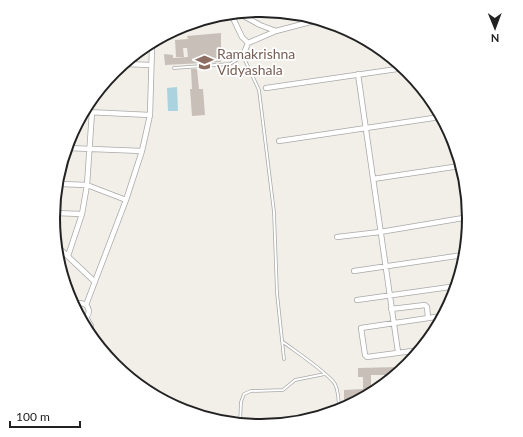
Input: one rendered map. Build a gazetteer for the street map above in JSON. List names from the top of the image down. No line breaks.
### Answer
{"places":{"school or university":["Ramakrishna Vidyashala"]},"scale_bar":"100 m","north":"bottom"}
